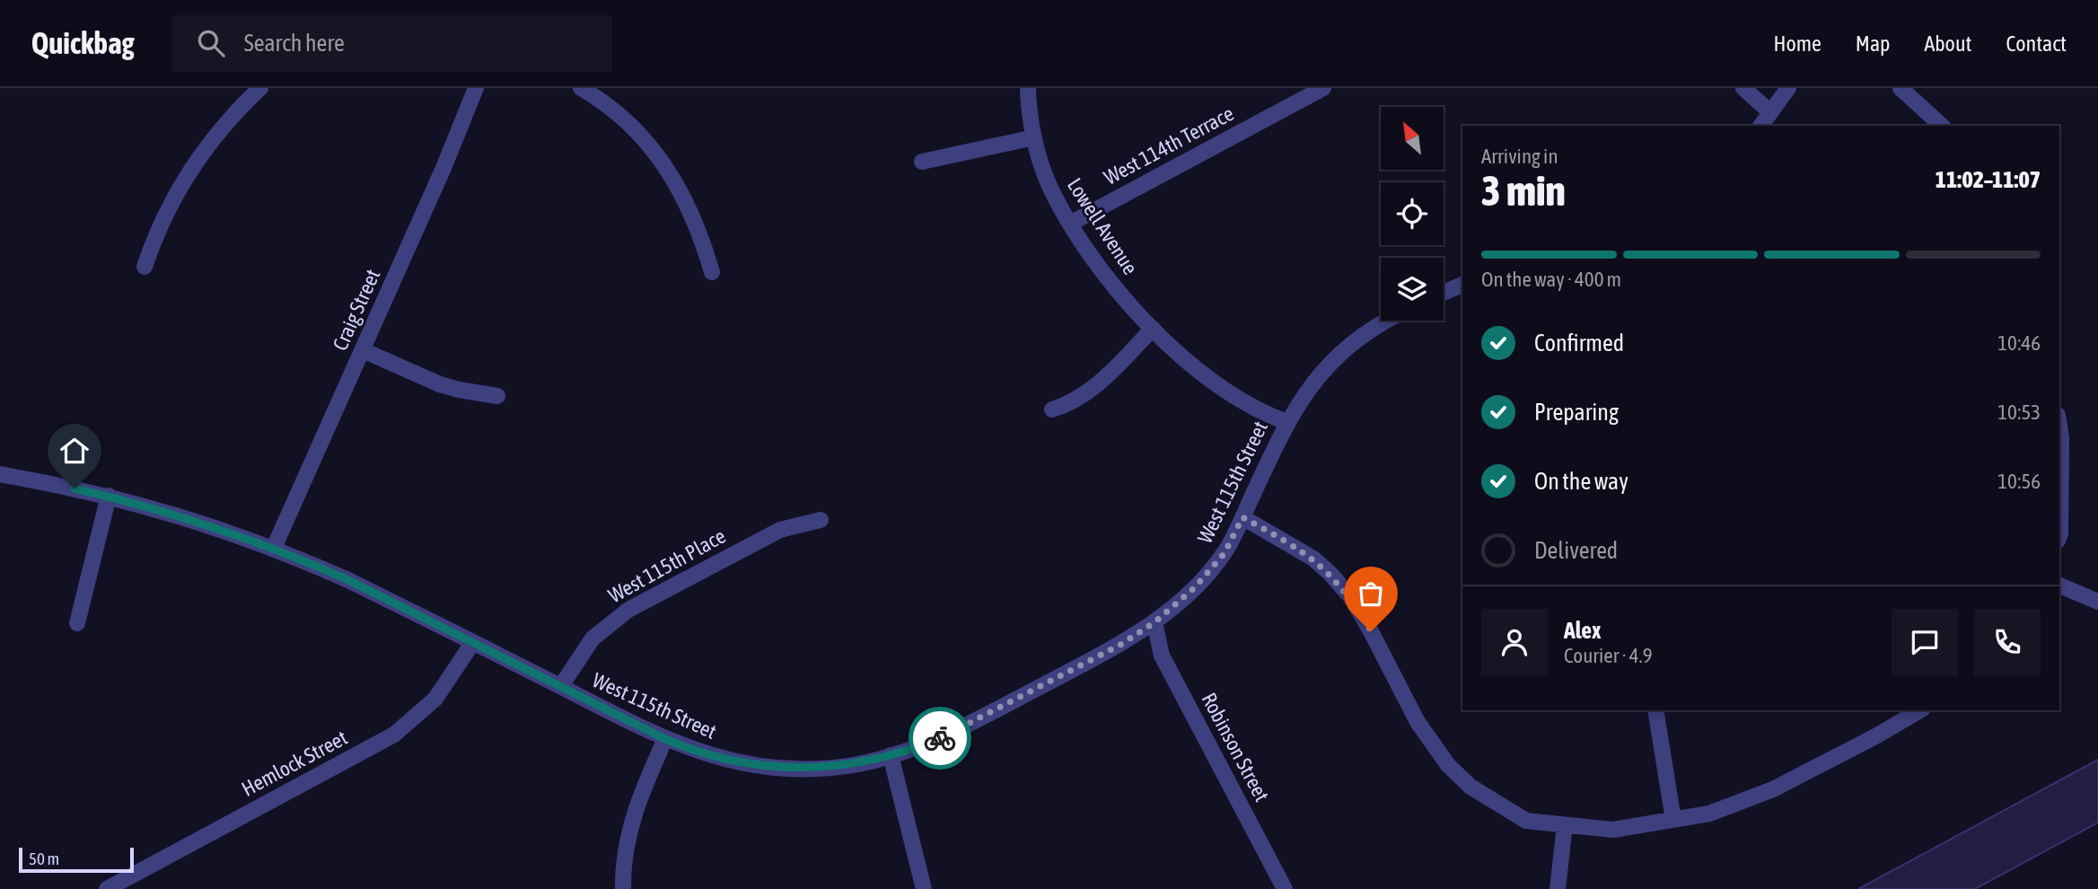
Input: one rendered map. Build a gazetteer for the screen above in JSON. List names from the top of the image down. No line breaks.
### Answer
{"streets":{"street":["West 114th Terrace","Lowell Avenue","Craig Street","West 115th Street","West 115th Place","Robinson Street","Hemlock Street"]},"crossings":[["West 114th Terrace","Lowell Avenue"],["Lowell Avenue","West 115th Street"],["Craig Street","West 115th Street"],["West 115th Street","West 115th Place"],["West 115th Street","Robinson Street"],["West 115th Street","Hemlock Street"]],"scale_bar":"50 m","north":"top left","page":{"header":"Quickbag","search":"Search here","nav":["Home","Map","About","Contact"],"heading":["3 min","Arriving in","11:02–11:07"],"panel":["Alex","Courier · 4.9"],"bar":"On the way · 400 m","list":[["Confirmed","10:46"],["Preparing","10:53"],["On the way","10:56"],"Delivered"],"scale":"50 m"}}
